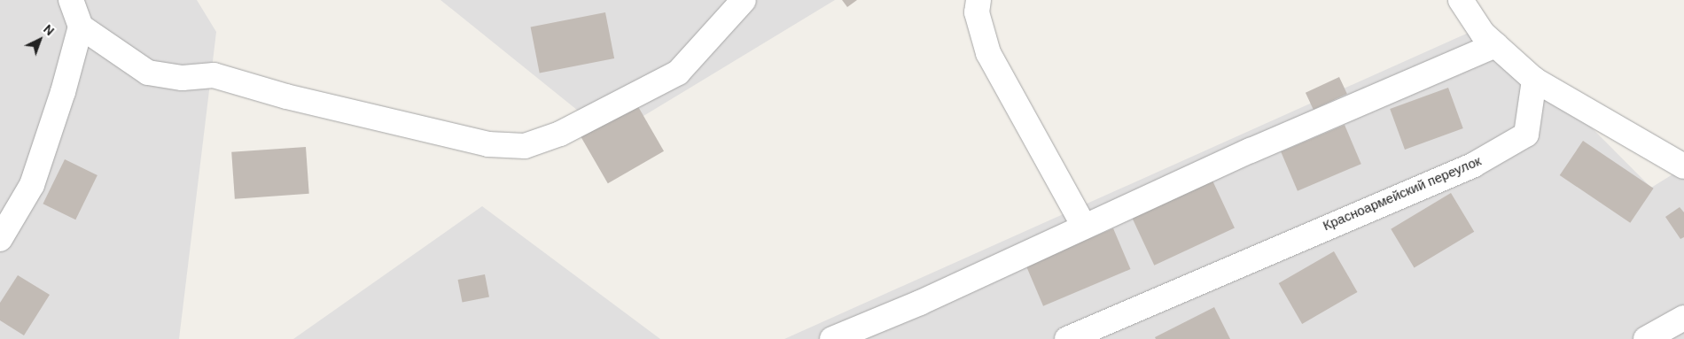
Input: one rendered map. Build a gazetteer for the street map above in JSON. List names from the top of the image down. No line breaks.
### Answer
{"streets":{"street":["Красноармейский переулок"]},"north":"top right"}
